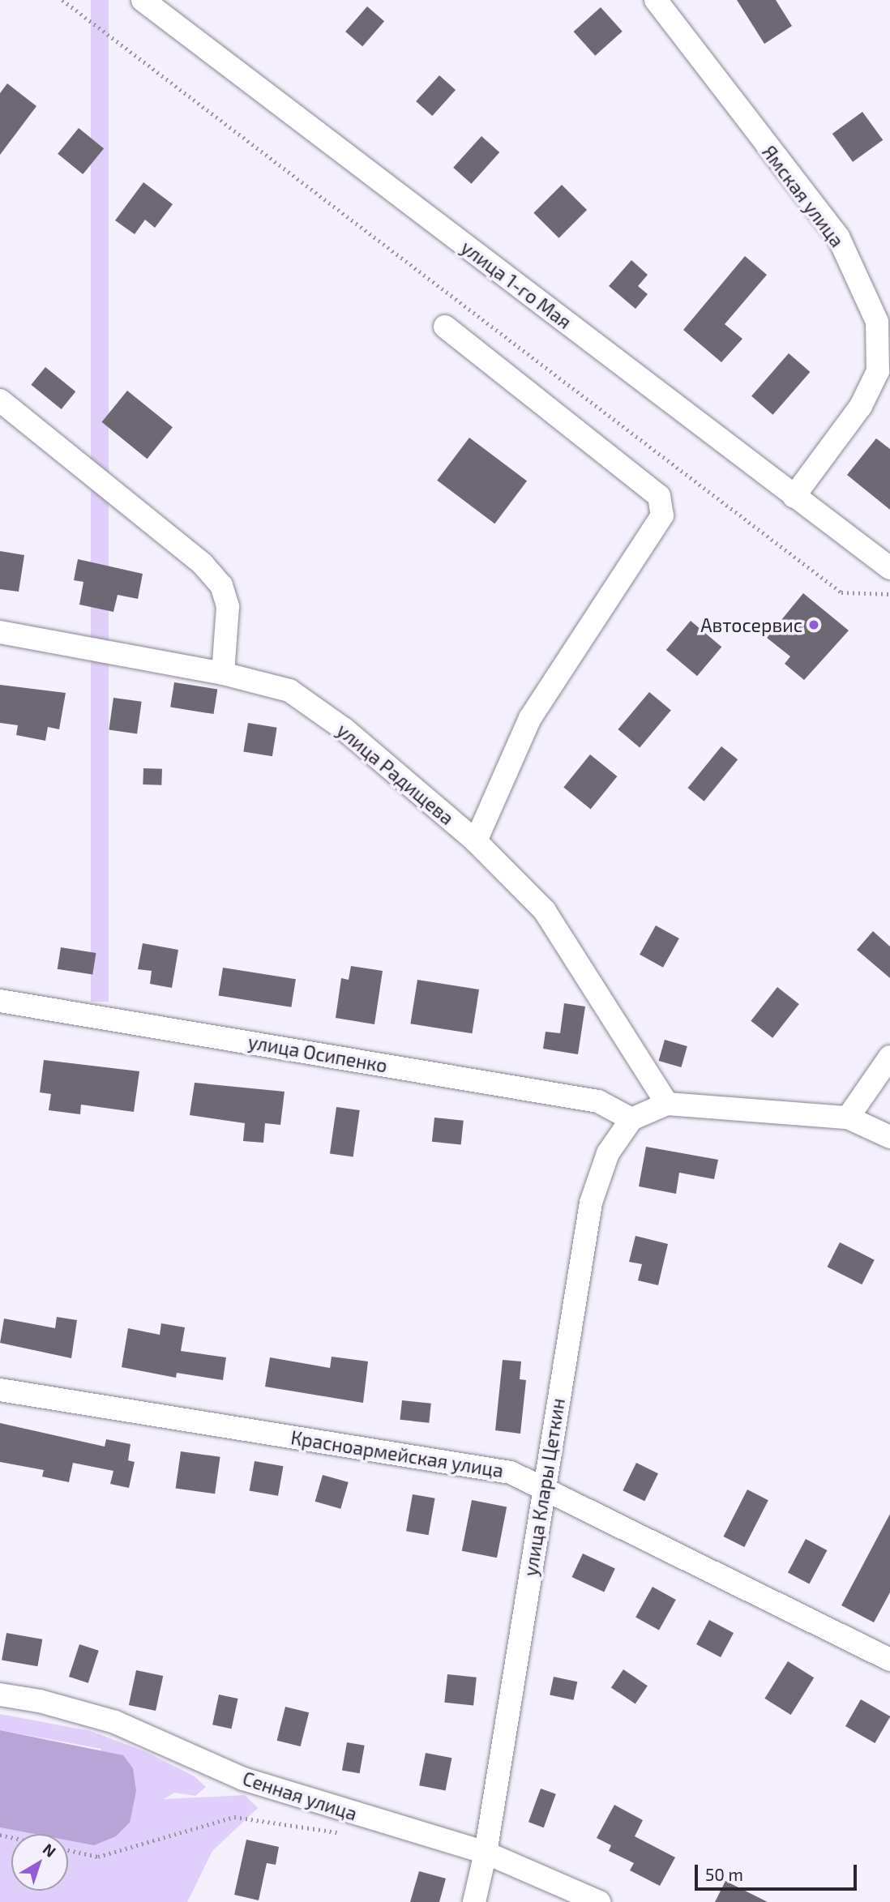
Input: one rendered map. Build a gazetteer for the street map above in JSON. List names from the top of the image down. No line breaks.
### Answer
{"streets":{"street":["Ямская улица","улица 1-го Мая","улица Радищева","улица Осипенко","Красноармейская улица","улица Клары Цеткин","Сенная улица"]},"crossings":[["Ямская улица","улица 1-го Мая"],["улица Осипенко","улица Клары Цеткин"],["Красноармейская улица","улица Клары Цеткин"],["улица Клары Цеткин","Сенная улица"]],"places":["Автосервис"],"scale_bar":"50 m","north":"top right"}
